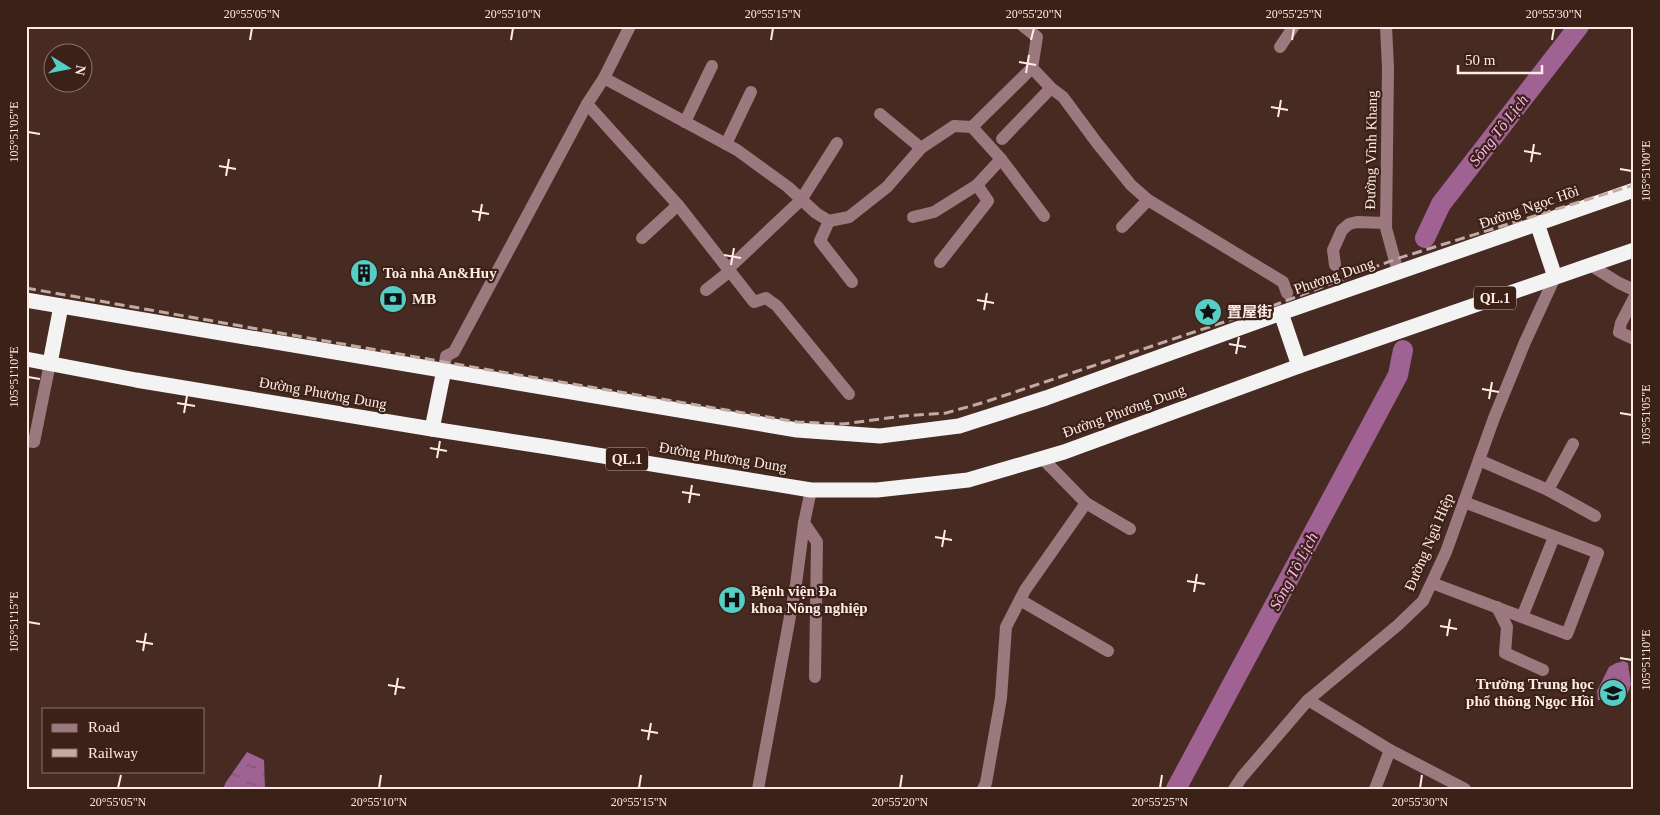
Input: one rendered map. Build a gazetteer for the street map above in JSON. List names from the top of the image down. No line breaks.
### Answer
{"streets":{"highway":["Đường Ngọc Hồi","Phương Dung","QL.1","Đường Phương Dung"],"street":["Đường Vĩnh Khang","Đường Ngũ Hiệp"]},"crossings":[["Đường Vĩnh Khang","Đường Ngọc Hồi"],["Đường Vĩnh Khang","Phương Dung"],["Đường Ngọc Hồi","Phương Dung"],["QL.1","Đường Phương Dung"],["QL.1","Đường Ngũ Hiệp"],["Đường Phương Dung","Đường Ngũ Hiệp"]],"water":["Sông Tô Lịch"],"places":{"building":["Toà nhà An&Huy"],"bank":["MB"],"place":["置屋街"],"hospital":["Bệnh viện Đa khoa Nông nghiệp"],"school or university":["Trường Trung học phổ thông Ngọc Hồi"]},"legend":["Road","Railway"],"scale_bar":"50 m","north":"right","coordinates":["20°55'05\"N","20°55'10\"N","20°55'15\"N","20°55'20\"N","20°55'25\"N","20°55'30\"N","105°51'05\"E","105°51'00\"E","105°51'10\"E","105°51'15\"E"]}
